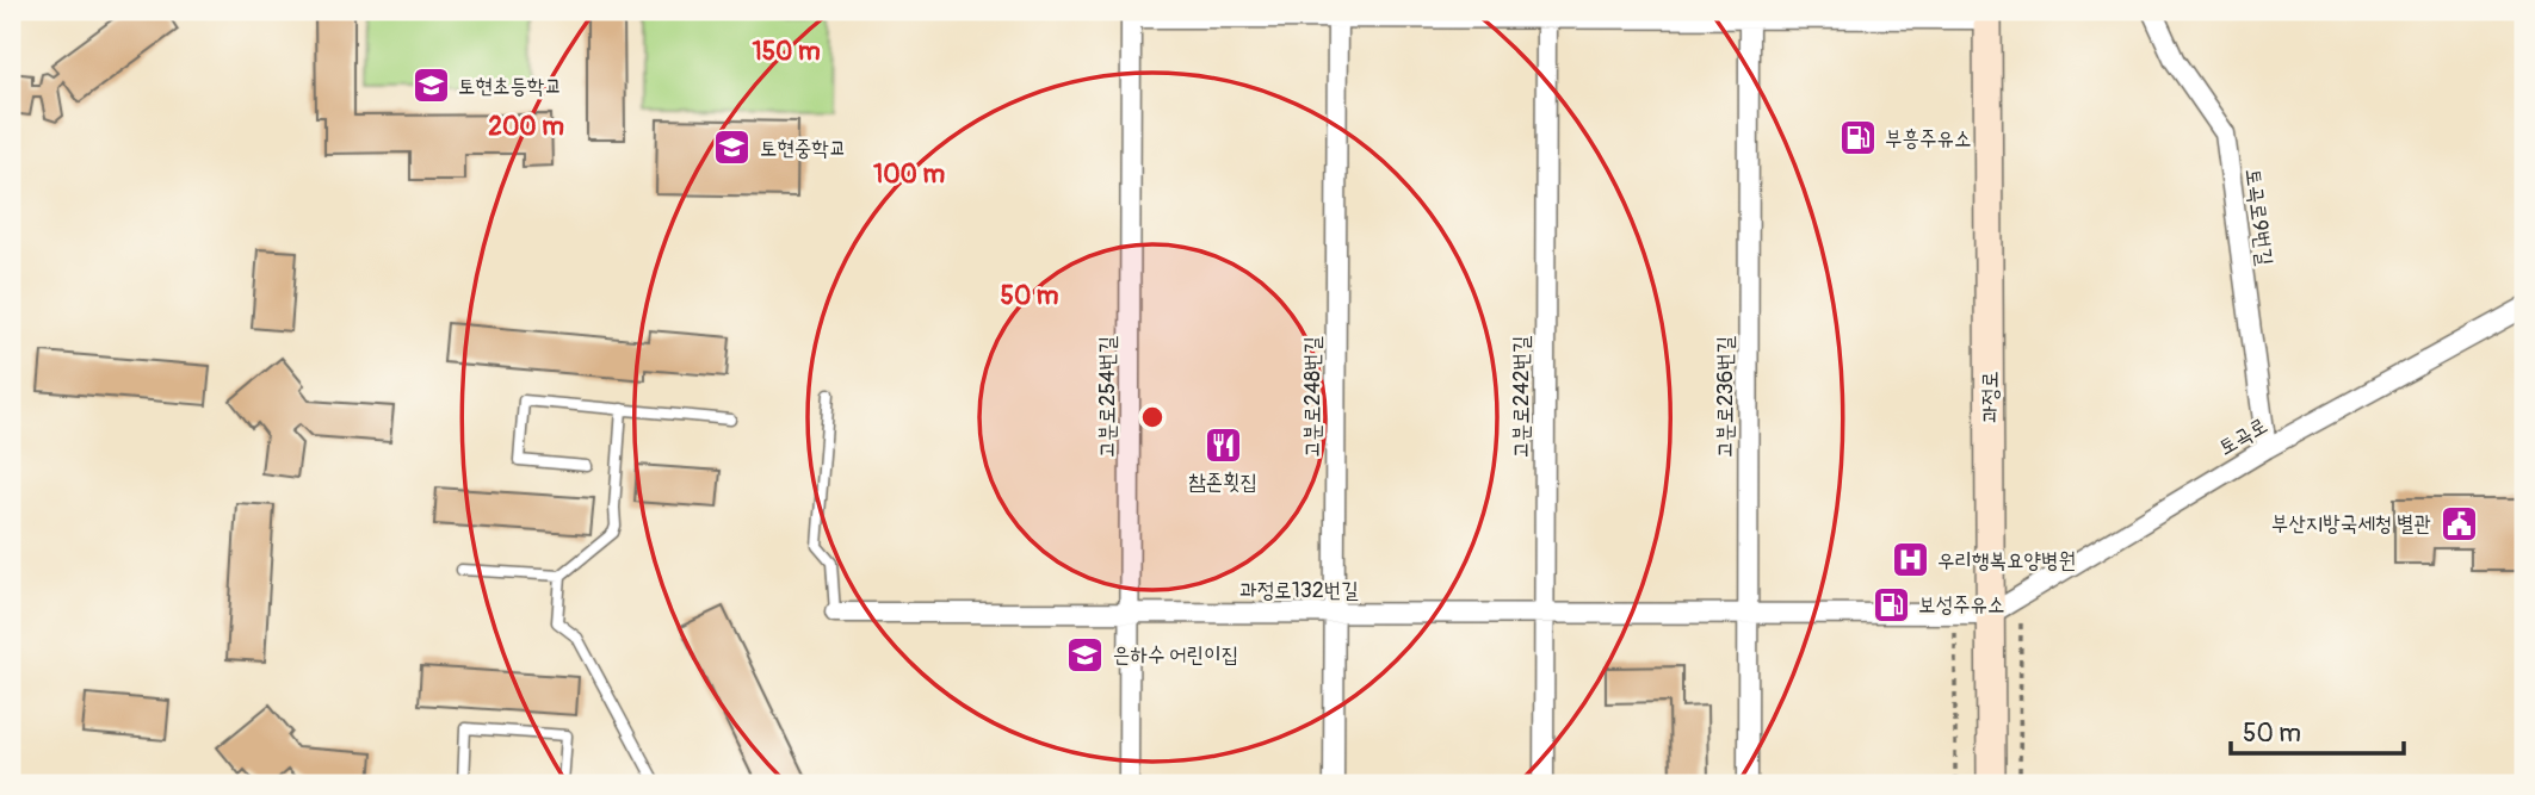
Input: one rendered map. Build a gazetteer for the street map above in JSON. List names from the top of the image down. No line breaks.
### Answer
{"streets":{"main road":["과정로"],"street":["토곡로9번길","고분로254번길","고분로248번길","고분로242번길","고분로236번길","토곡로","과정로132번길"]},"crossings":[["토곡로9번길","토곡로"],["고분로254번길","과정로132번길"],["고분로248번길","과정로132번길"],["고분로242번길","과정로132번길"],["고분로236번길","과정로132번길"],["과정로","토곡로"],["과정로","과정로132번길"],["토곡로","과정로132번길"]],"places":{"school or university":["토현초등학교","토현중학교","은하수 어린이집"],"fuel station":["부흥주유소","보성주유소"],"restaurant":["참존횟집"],"public building":["부산지방국세청 별관"],"hospital":["우리행복요양병원"]},"scale_bar":"50 m","rings":["150 m","200 m","100 m","50 m"]}
